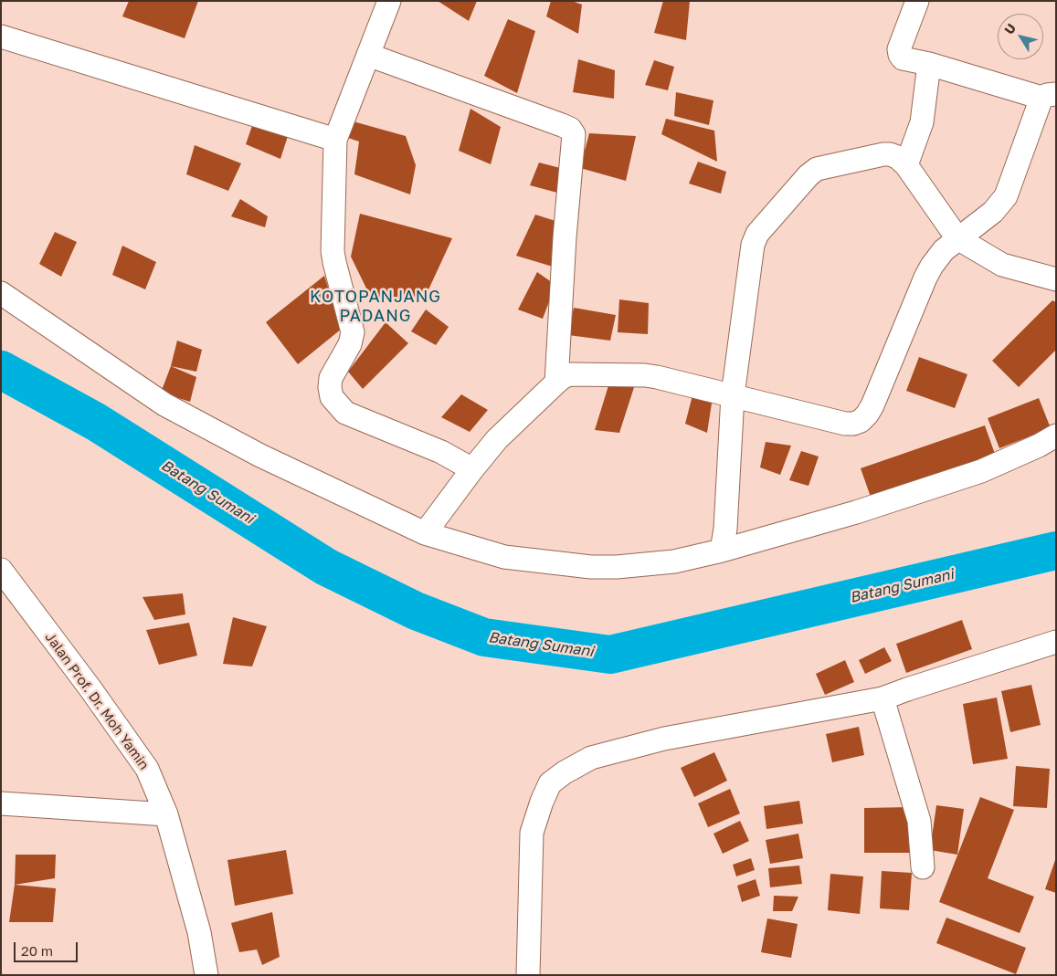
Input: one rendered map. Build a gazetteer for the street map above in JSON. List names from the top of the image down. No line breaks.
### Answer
{"streets":{"street":["Jalan Prof. Dr. Moh Yamin"]},"districts":["KOTOPANJANG PADANG"],"water":["Batang Sumani"],"scale_bar":"20 m","north":"top left"}
